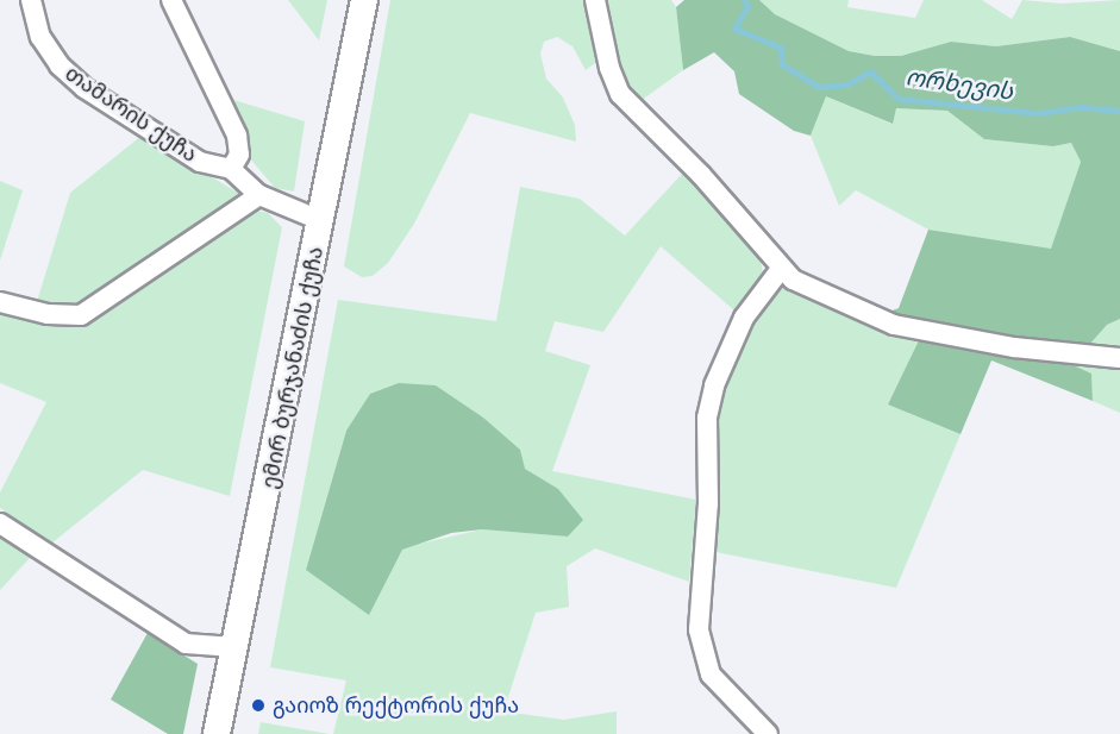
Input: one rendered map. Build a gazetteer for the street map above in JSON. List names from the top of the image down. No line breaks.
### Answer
{"streets":{"street":["თამარის ქუჩა","ემირ ბურჯანაძის ქუჩა"]},"crossings":[["თამარის ქუჩა","ემირ ბურჯანაძის ქუჩა"]],"water":["ორხევის"],"places":["გაიოზ რექტორის ქუჩა"]}
